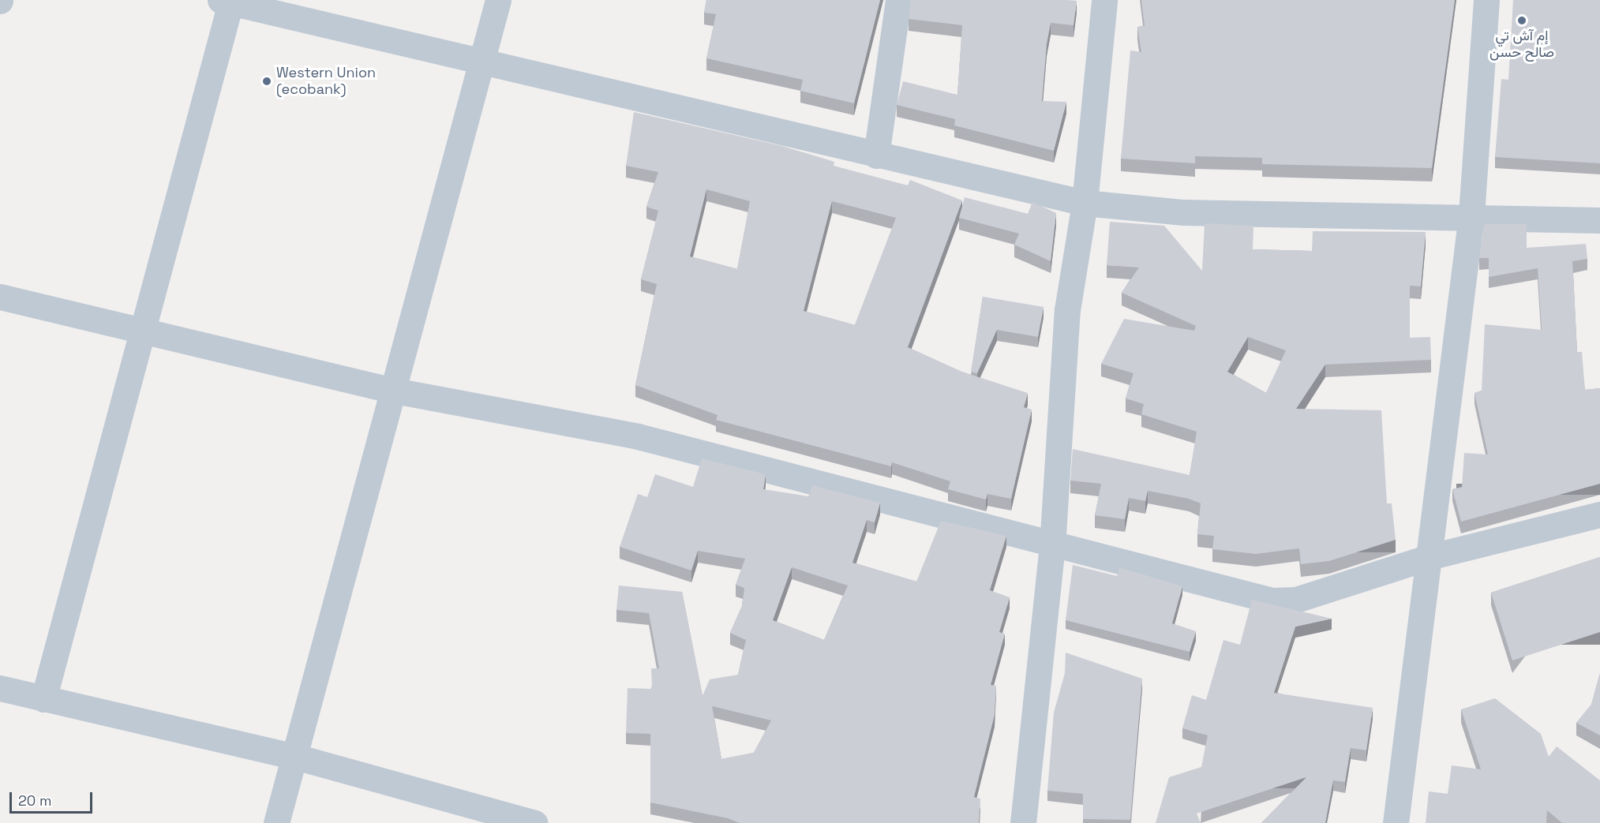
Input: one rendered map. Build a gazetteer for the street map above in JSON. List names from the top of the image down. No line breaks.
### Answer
{"places":["إم آش تي صالح حسن","Western Union (ecobank)"],"scale_bar":"20 m"}
